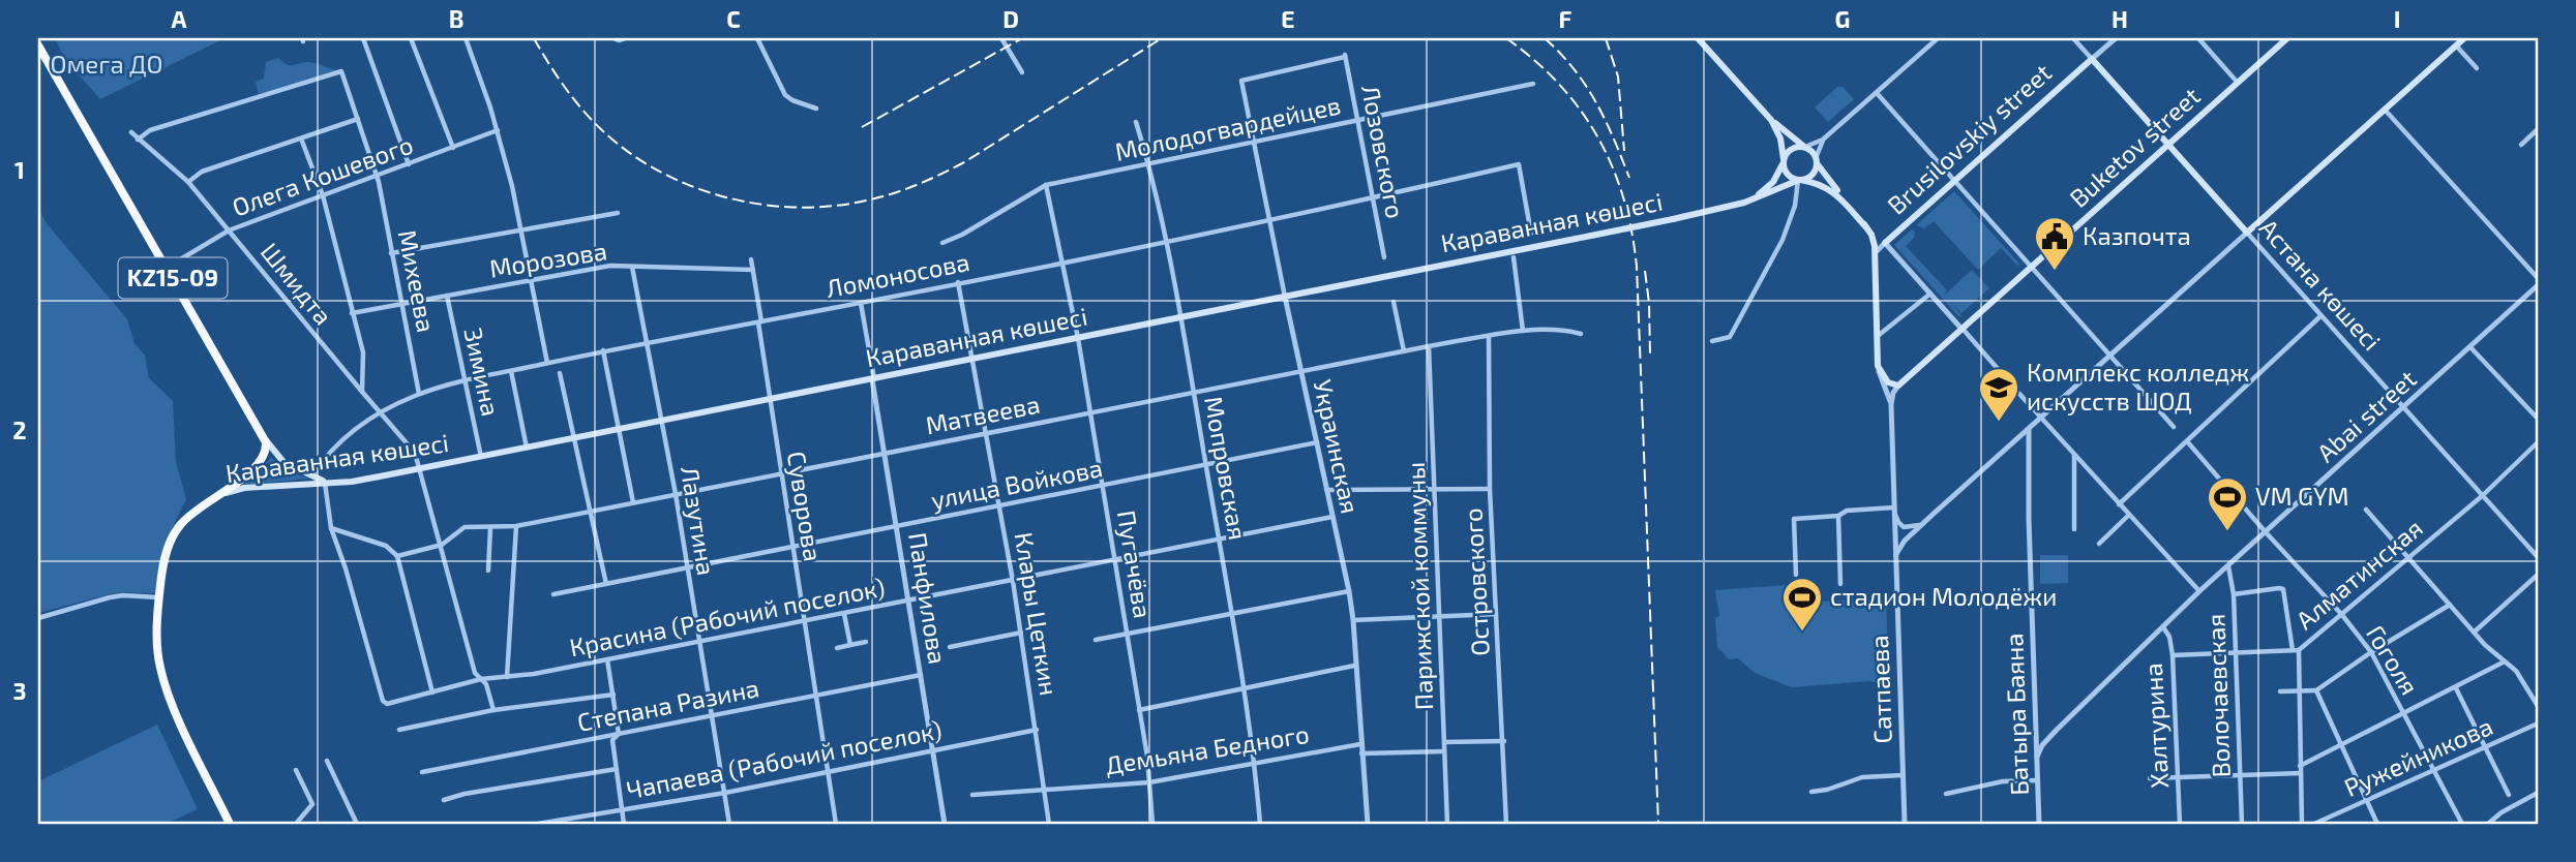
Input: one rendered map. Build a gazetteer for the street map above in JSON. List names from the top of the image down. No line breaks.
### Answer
{"streets":{"highway":["KZ15-09"],"main road":["Brusilovskiy street","Buketov street","Караванная көшесі","Астана көшесі"],"street":["Молодогвардейцев","Лозовского","Олега Кошевого","Морозова","Ломоносова","Михеева","Шмидта","Зимина","Матвеева","Abai street","Украинская","Мопровская","улица Войкова","Суворова","Лазутина","Пугачёва","Алматинская","Островского","Парижской коммуны","Панфилова","Клары Цеткин","Красина (Рабочий поселок)","Гоголя","Сатпаева","Волочаевская","Степана Разина","Батыра Баяна","Халтурина","Демьяна Бедного","Ружейникова","Чапаева (Рабочий поселок)"]},"crossings":[["Молодогвардейцев","Лозовского"],["Молодогвардейцев","Украинская"],["Молодогвардейцев","Мопровская"],["Молодогвардейцев","Пугачёва"],["Brusilovskiy street","Астана көшесі"],["Buketov street","Астана көшесі"],["Лозовского","Ломоносова"],["Лозовского","Украинская"],["Олега Кошевого","KZ15-09"],["Олега Кошевого","Михеева"],["Олега Кошевого","Шмидта"],["Караванная көшесі","Шмидта"],["Караванная көшесі","Зимина"],["Караванная көшесі","Украинская"],["Караванная көшесі","Мопровская"],["Караванная көшесі","Суворова"],["Караванная көшесі","Лазутина"],["Караванная көшесі","Пугачёва"],["Караванная көшесі","Панфилова"],["Караванная көшесі","Клары Цеткин"],["Морозова","Михеева"],["Морозова","Зимина"],["Морозова","Суворова"],["Морозова","Лазутина"],["Ломоносова","Михеева"],["Ломоносова","Шмидта"],["Ломоносова","Зимина"],["Ломоносова","Украинская"],["Ломоносова","Мопровская"],["Ломоносова","Суворова"],["Ломоносова","Лазутина"],["Ломоносова","Пугачёва"],["Ломоносова","Панфилова"],["Ломоносова","Клары Цеткин"],["Михеева","Шмидта"],["Шмидта","Матвеева"],["Шмидта","Красина (Рабочий поселок)"],["Астана көшесі","Abai street"],["Астана көшесі","Алматинская"],["Матвеева","Украинская"],["Матвеева","Мопровская"],["Матвеева","Суворова"],["Матвеева","Лазутина"],["Матвеева","Пугачёва"],["Матвеева","Островского"],["Матвеева","Парижской коммуны"],["Матвеева","Панфилова"],["Матвеева","Клары Цеткин"],["Abai street","Гоголя"],["Abai street","Волочаевская"],["Abai street","Батыра Баяна"],["Abai street","Халтурина"],["Украинская","улица Войкова"],["Украинская","Красина (Рабочий поселок)"],["Украинская","Демьяна Бедного"],["Мопровская","улица Войкова"],["Мопровская","Красина (Рабочий поселок)"],["Мопровская","Демьяна Бедного"],["улица Войкова","Суворова"],["улица Войкова","Лазутина"],["улица Войкова","Пугачёва"],["улица Войкова","Панфилова"],["улица Войкова","Клары Цеткин"],["Суворова","Красина (Рабочий поселок)"],["Суворова","Степана Разина"],["Суворова","Чапаева (Рабочий поселок)"],["Лазутина","Красина (Рабочий поселок)"],["Лазутина","Степана Разина"],["Лазутина","Чапаева (Рабочий поселок)"],["Пугачёва","Красина (Рабочий поселок)"],["Пугачёва","Демьяна Бедного"],["Алматинская","Гоголя"],["Алматинская","Волочаевская"],["Алматинская","Халтурина"],["Панфилова","Красина (Рабочий поселок)"],["Панфилова","Степана Разина"],["Панфилова","Чапаева (Рабочий поселок)"],["Клары Цеткин","Красина (Рабочий поселок)"],["Клары Цеткин","Демьяна Бедного"],["Клары Цеткин","Чапаева (Рабочий поселок)"],["Гоголя","Ружейникова"]],"parks":["Омега ДО"],"places":{"public building":["Казпочта"],"school or university":["Комплекс колледж искусств ШОД"],"sports":["VM GYM","стадион Молодёжи"]},"grid":{"columns":["A","B","C","D","E","F","G","H","I"],"rows":["1","2","3"]}}
